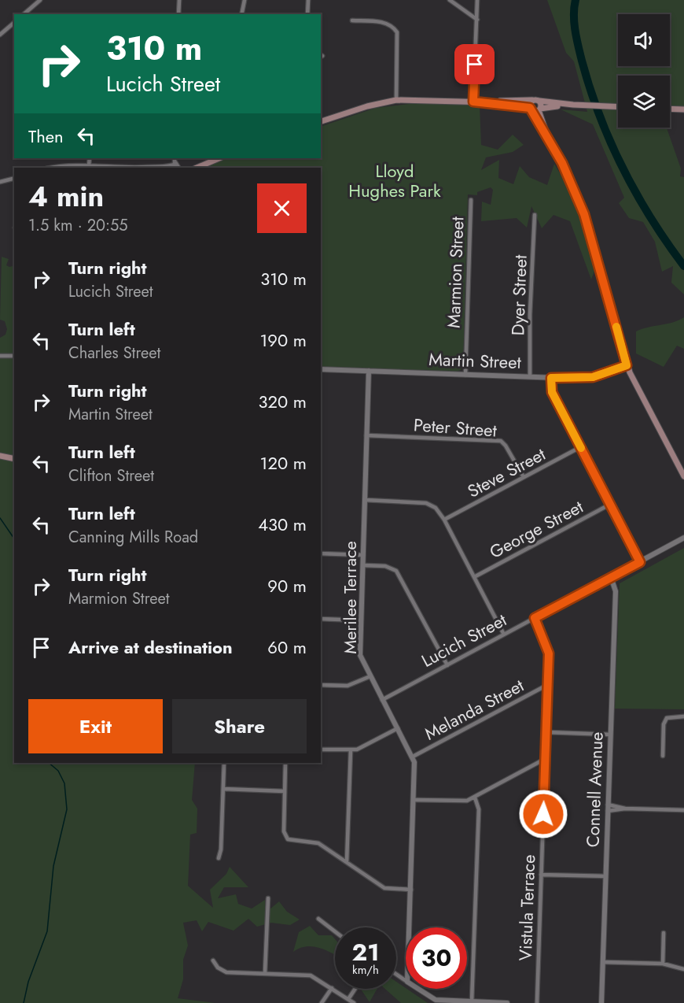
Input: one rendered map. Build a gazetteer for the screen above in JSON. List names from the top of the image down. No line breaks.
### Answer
{"streets":{"street":["Marmion Street","Dyer Street","Martin Street","Peter Street","Steve Street","George Street","Merilee Terrace","Lucich Street","Melanda Street","Connell Avenue","Vistula Terrace"]},"crossings":[["Marmion Street","Martin Street"],["Dyer Street","Martin Street"],["Martin Street","Merilee Terrace"],["Peter Street","Steve Street"],["Peter Street","Merilee Terrace"],["Merilee Terrace","Lucich Street"],["Merilee Terrace","Melanda Street"],["Lucich Street","Connell Avenue"],["Lucich Street","Vistula Terrace"],["Melanda Street","Vistula Terrace"]],"parks":["Lloyd Hughes Park"],"page":{"turn":["310 m","Lucich Street"],"then":"Then","heading":["4 min","1.5 km · 20:55"],"list":[{"name":"Turn right","note":"Lucich Street","value":"310 m"},{"name":"Turn left","note":"Charles Street","value":"190 m"},{"name":"Turn right","note":"Martin Street","value":"320 m"},{"name":"Turn left","note":"Clifton Street","value":"120 m"},{"name":"Turn left","note":"Canning Mills Road","value":"430 m"},{"name":"Turn right","note":"Marmion Street","value":"90 m"},{"name":"Arrive at destination","value":"60 m"}],"buttons":["Exit","Share"],"speed":"21 km/h","limit":"30"}}
